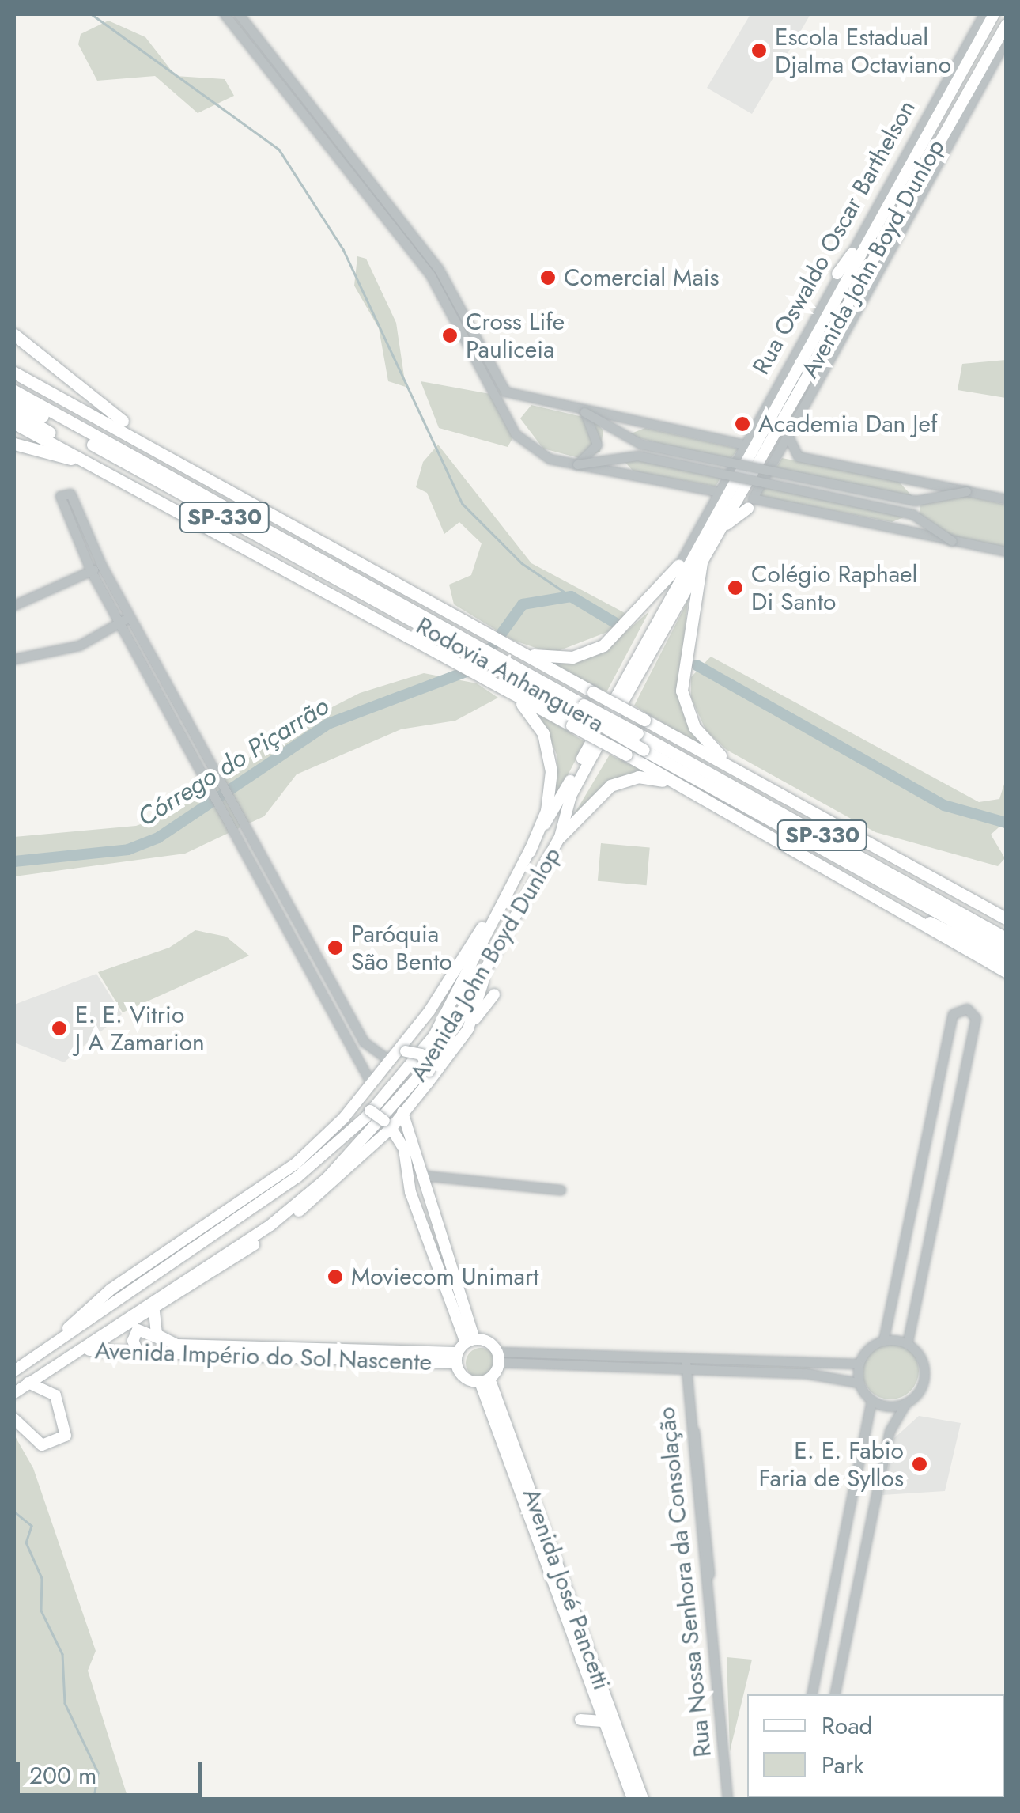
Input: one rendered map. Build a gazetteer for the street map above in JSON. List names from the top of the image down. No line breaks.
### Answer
{"streets":{"highway":["SP-330","Rodovia Anhanguera"],"main road":["Avenida John Boyd Dunlop","Avenida Império do Sol Nascente","Avenida José Pancetti"],"street":["Rua Oswaldo Oscar Barthelson","Rua Nossa Senhora da Consolação"]},"crossings":[["Avenida John Boyd Dunlop","Avenida Império do Sol Nascente"]],"water":["Córrego do Piçarrão"],"places":["Escola Estadual Djalma Octaviano","Comercial Mais","Cross Life Pauliceia","Academia Dan Jef","Colégio Raphael Di Santo","Paróquia São Bento","E. E. Vitrio J A Zamarion","Moviecom Unimart","E. E. Fabio Faria de Syllos"],"legend":["Road","Park"],"scale_bar":"200 m"}
